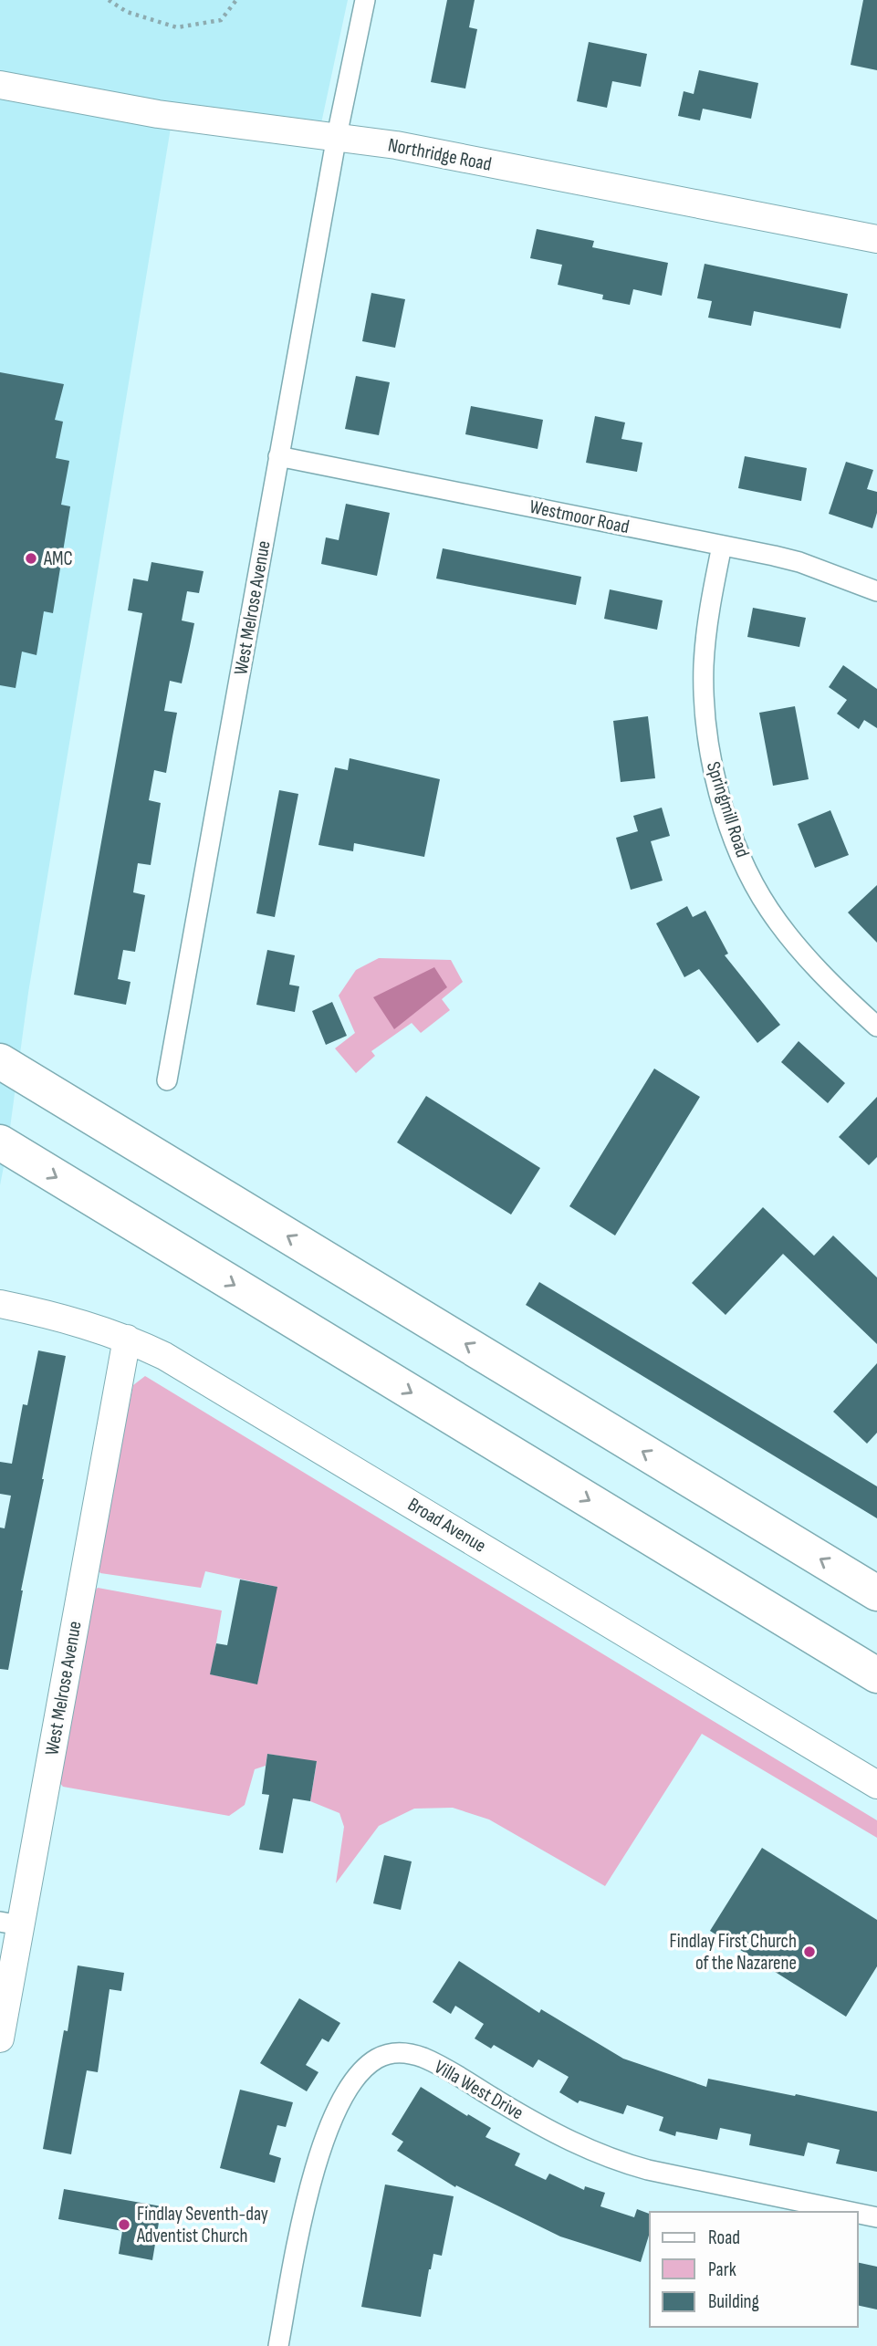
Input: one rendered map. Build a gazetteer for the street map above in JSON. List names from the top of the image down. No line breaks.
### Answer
{"streets":{"main road":["Northridge Road","West Melrose Avenue","Broad Avenue"],"street":["Westmoor Road","Springmill Road","Villa West Drive"]},"crossings":[["Northridge Road","West Melrose Avenue"],["Westmoor Road","West Melrose Avenue"],["Westmoor Road","Springmill Road"],["West Melrose Avenue","Broad Avenue"]],"places":["AMC","Findlay First Church of the Nazarene","Findlay Seventh-day Adventist Church"],"legend":["Road","Park","Building"]}
